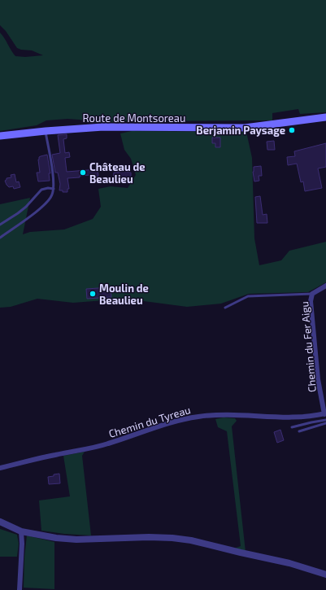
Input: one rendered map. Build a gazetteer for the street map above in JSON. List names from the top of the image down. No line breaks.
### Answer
{"streets":{"main road":["Route de Montsoreau"],"street":["Chemin du Fer Aigu","Chemin du Tyreau"]},"crossings":[["Chemin du Fer Aigu","Chemin du Tyreau"]],"places":["Berjamin Paysage","Château de Beaulieu","Moulin de Beaulieu"]}
